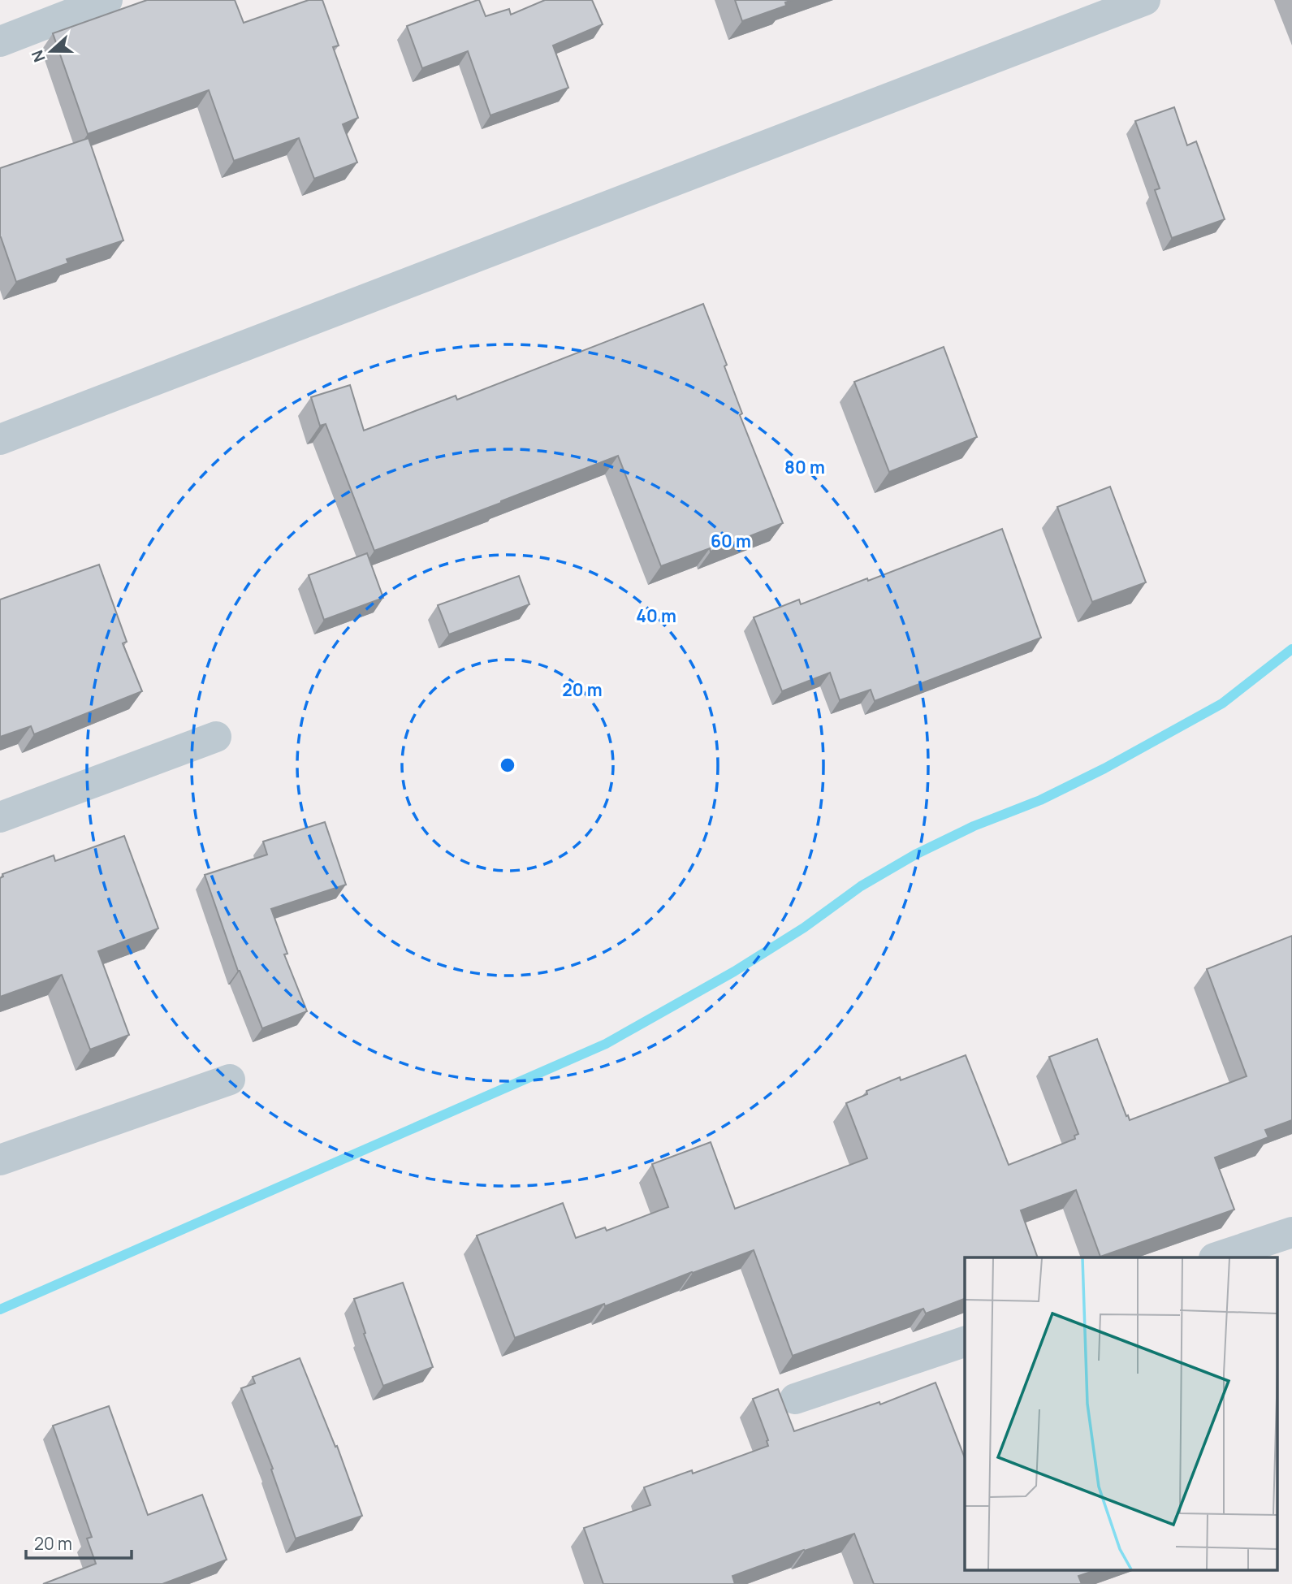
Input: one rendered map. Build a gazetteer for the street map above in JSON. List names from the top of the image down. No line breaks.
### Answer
{"scale_bar":"20 m","north":"left","rings":["80 m","60 m","40 m","20 m"]}
